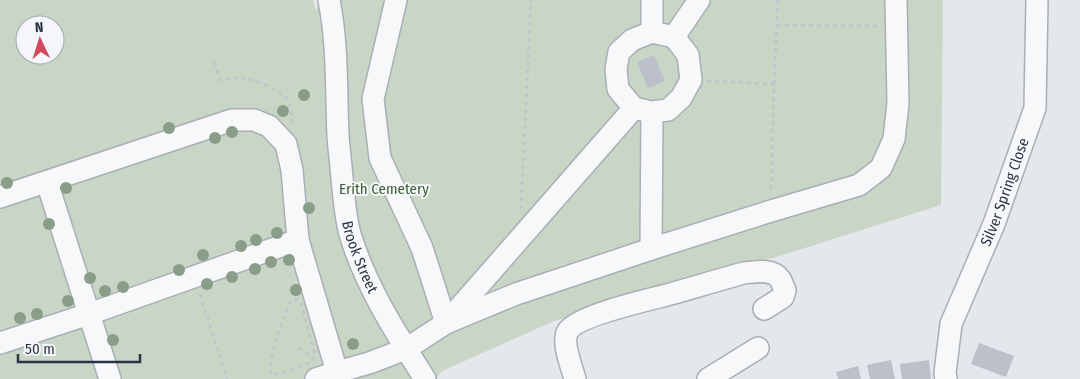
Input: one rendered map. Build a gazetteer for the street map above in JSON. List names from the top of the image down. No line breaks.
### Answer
{"streets":{"street":["Silver Spring Close","Brook Street"]},"parks":["Erith Cemetery"],"scale_bar":"50 m","north":"top"}
